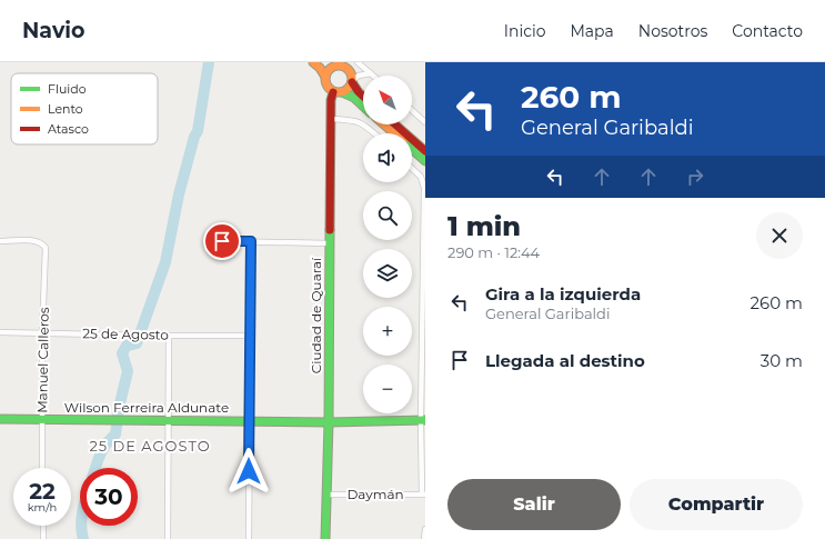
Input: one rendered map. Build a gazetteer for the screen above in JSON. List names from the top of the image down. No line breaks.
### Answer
{"streets":{"street":["Ciudad de Quaraí","25 de Agosto","Manuel Calleros","Wilson Ferreira Aldunate","Daymán"]},"crossings":[["Ciudad de Quaraí","Wilson Ferreira Aldunate"],["Ciudad de Quaraí","Daymán"],["25 de Agosto","Manuel Calleros"],["Manuel Calleros","Wilson Ferreira Aldunate"]],"districts":["25 DE AGOSTO"],"legend":["Fluido","Lento","Atasco"],"north":"top left","page":{"header":"Navio","nav":["Inicio","Mapa","Nosotros","Contacto"],"turn":["260 m","General Garibaldi"],"map_buttons":["+","−"],"heading":["1 min","290 m · 12:44"],"list":[{"name":"Gira a la izquierda","note":"General Garibaldi","value":"260 m"},{"name":"Llegada al destino","value":"30 m"}],"speed":"22 km/h","limit":"30","buttons":["Salir","Compartir"]}}
